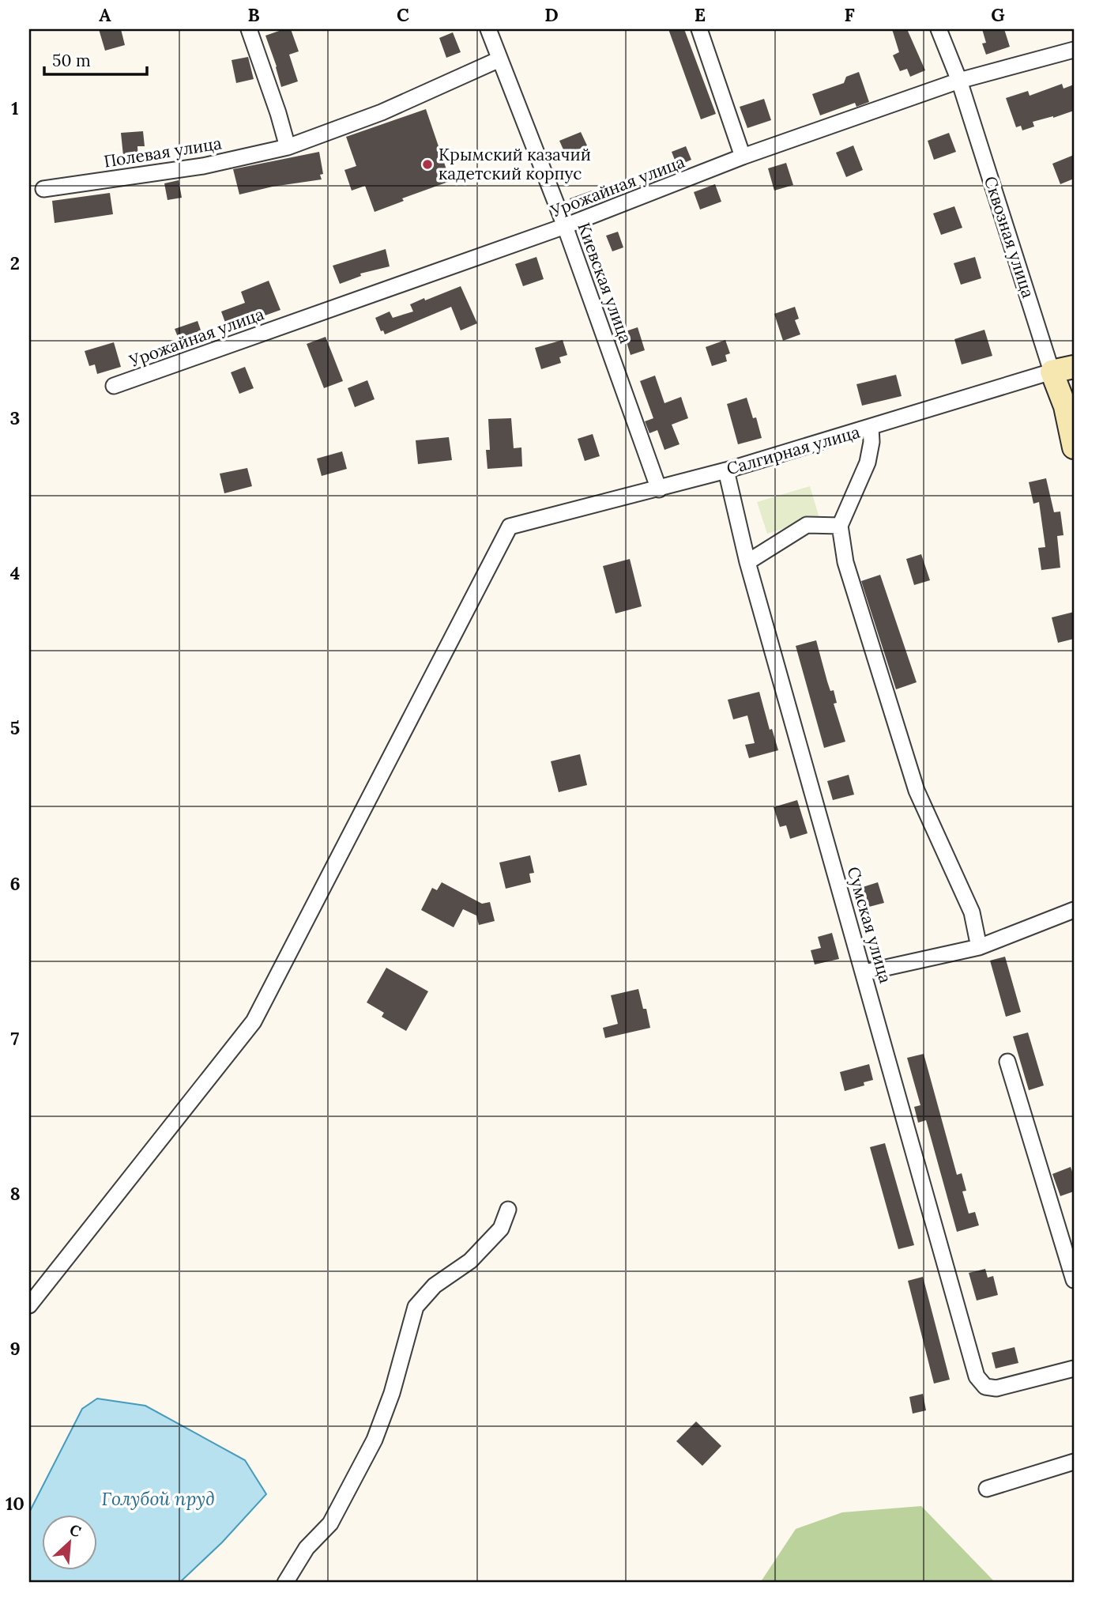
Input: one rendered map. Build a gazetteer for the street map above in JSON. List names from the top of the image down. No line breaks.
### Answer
{"streets":{"main road":["Сквозная улица","Салгирная улица"],"street":["Полевая улица","Урожайная улица","Киевская улица","Сумская улица"]},"crossings":[["Полевая улица","Киевская улица"],["Урожайная улица","Сквозная улица"],["Урожайная улица","Киевская улица"],["Сквозная улица","Салгирная улица"],["Киевская улица","Салгирная улица"],["Салгирная улица","Сумская улица"]],"water":["Голубой пруд"],"places":["Крымский казачий кадетский корпус"],"scale_bar":"50 m","north":"top right","grid":{"columns":["A","B","C","D","E","F","G"],"rows":["1","2","3","4","5","6","7","8","9","10"]}}
